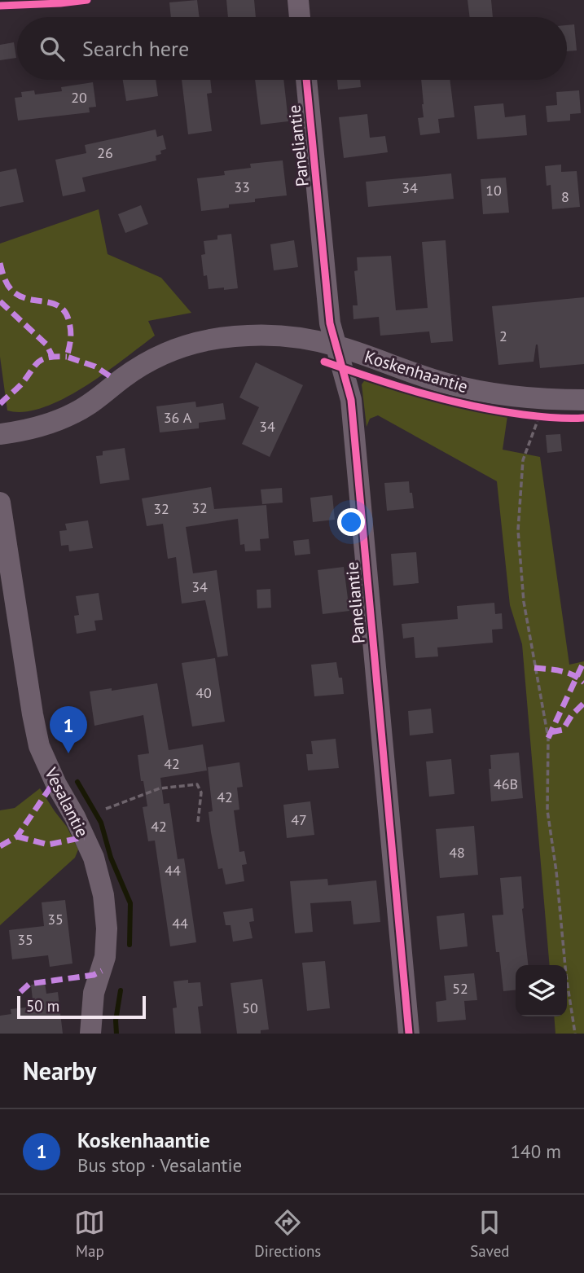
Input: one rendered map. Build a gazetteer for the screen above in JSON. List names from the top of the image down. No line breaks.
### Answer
{"streets":{"street":["Paneliantie","Koskenhaantie","Vesalantie"]},"crossings":[["Paneliantie","Koskenhaantie"]],"house_numbers":["20","26","33","34","10","8","2","36 A","34","32","32","34","40","42","46B","42","47","42","48","44","35","44","35","52","50"],"scale_bar":"50 m","page":{"search":"Search here","pins":"1","scale":"50 m","heading":"Nearby","list":[{"mark":"1","name":"Koskenhaantie","note":"Bus stop · Vesalantie","value":"140 m"}],"nav":["Map","Directions","Saved"]}}
